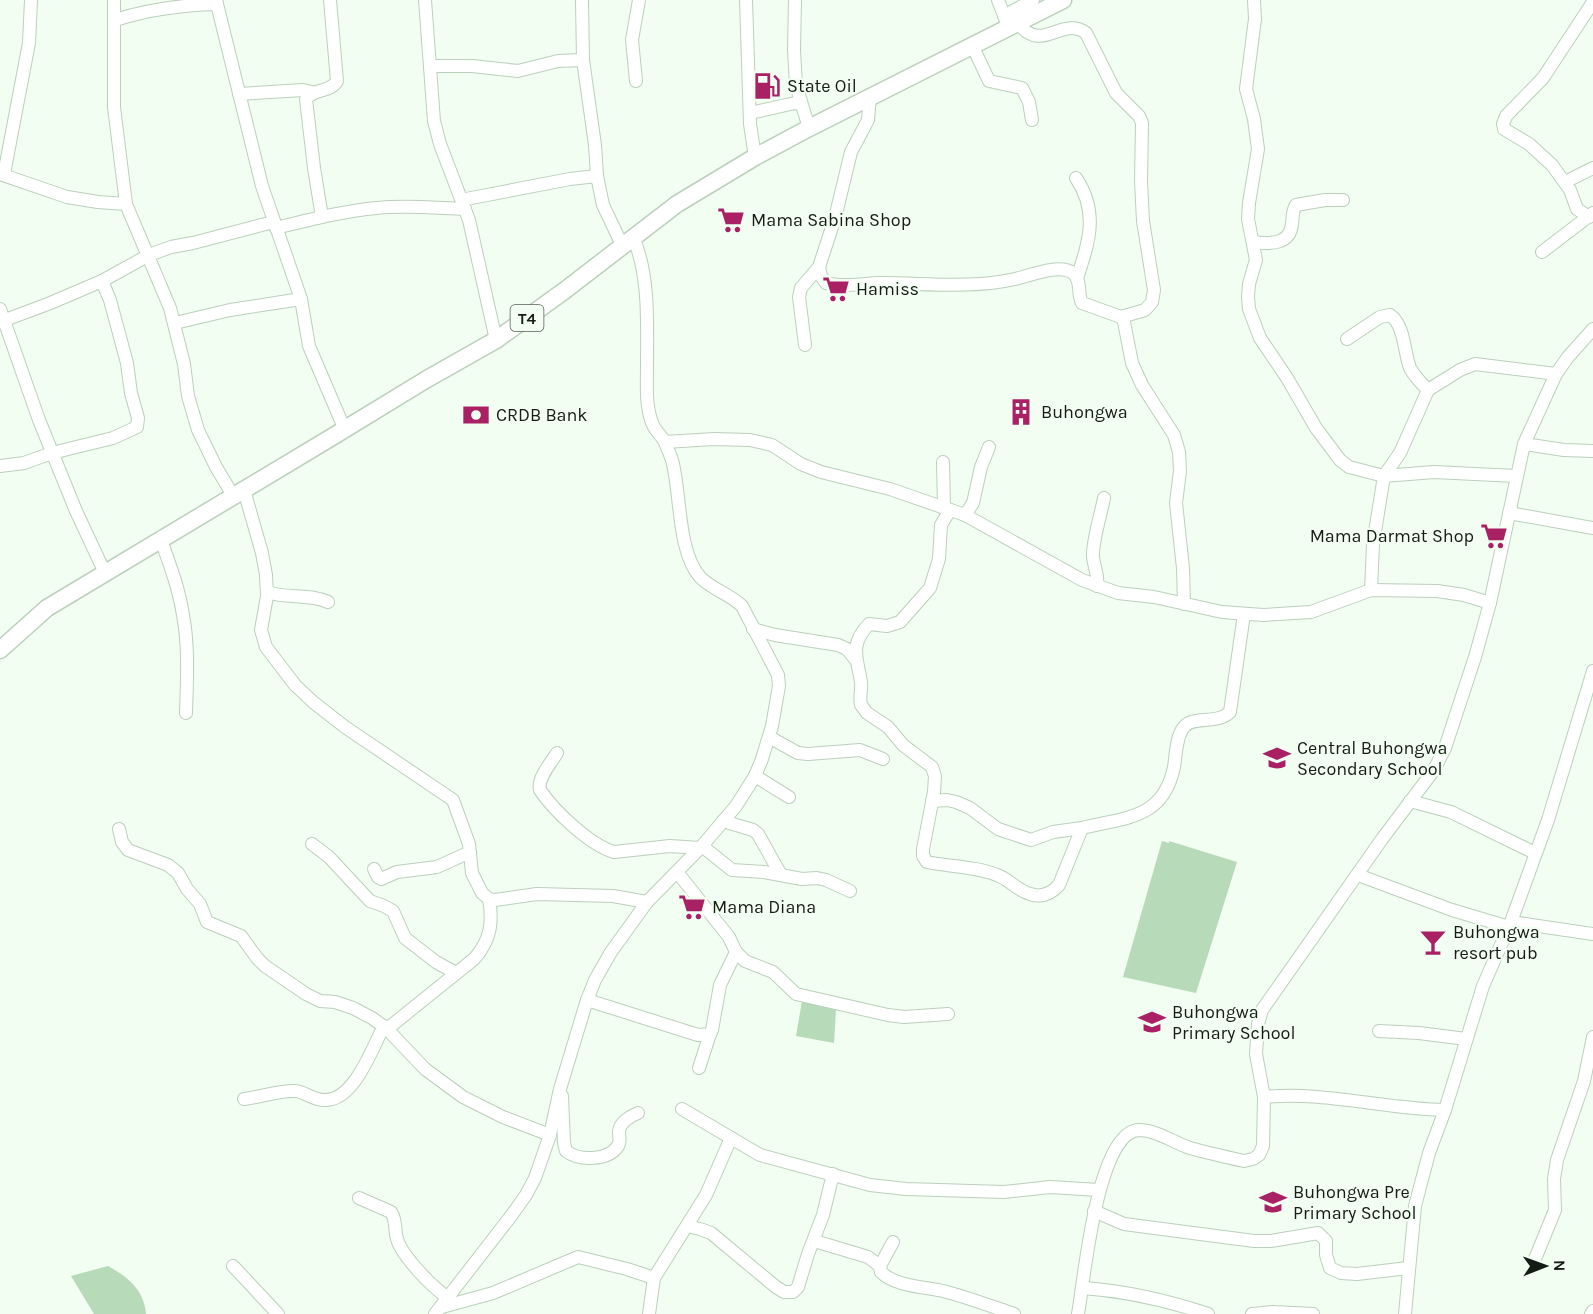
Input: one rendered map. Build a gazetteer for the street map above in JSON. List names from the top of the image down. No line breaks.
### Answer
{"streets":{"highway":["T4"]},"places":{"fuel station":["State Oil"],"supermarket":["Mama Sabina Shop","Hamiss","Mama Darmat Shop","Mama Diana"],"building":["Buhongwa"],"bank":["CRDB Bank"],"school or university":["Central Buhongwa Secondary School","Buhongwa Primary School","Buhongwa Pre Primary School"],"bar":["Buhongwa resort pub"]},"north":"right"}
